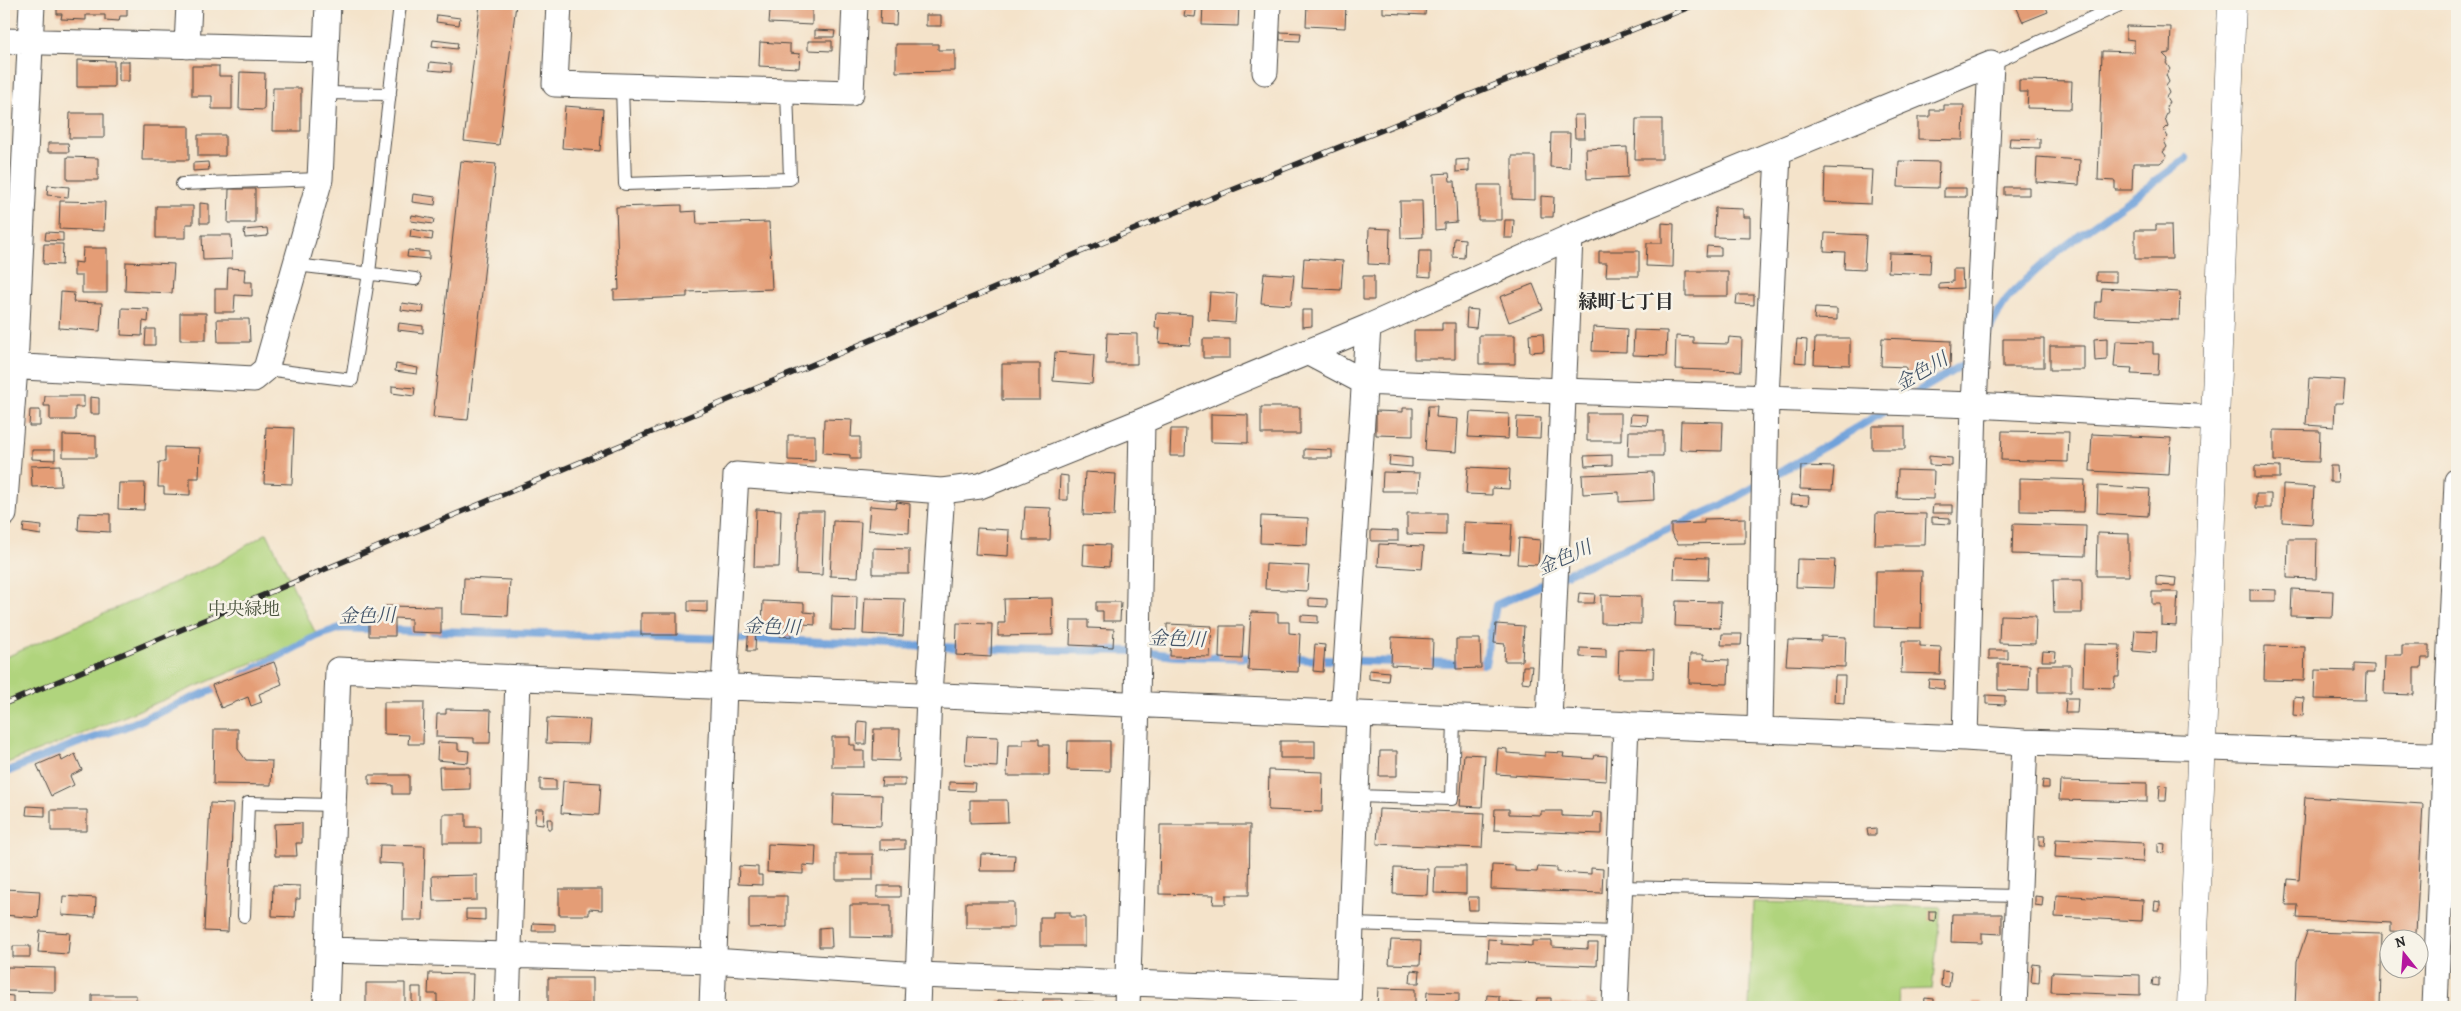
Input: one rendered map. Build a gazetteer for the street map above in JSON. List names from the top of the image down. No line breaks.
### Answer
{"districts":["緑町七丁目"],"water":["金色川"],"parks":["中央緑地"],"north":"top"}
